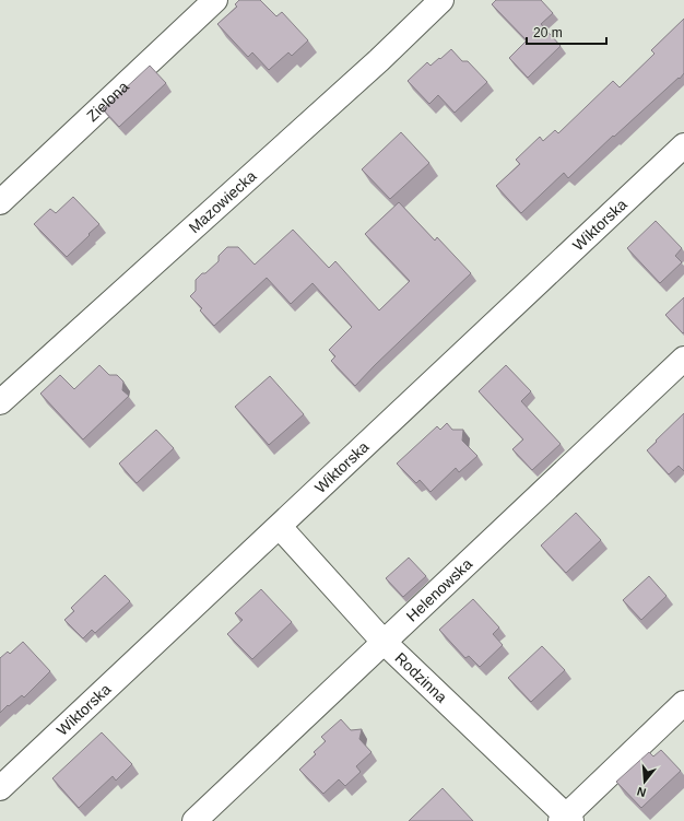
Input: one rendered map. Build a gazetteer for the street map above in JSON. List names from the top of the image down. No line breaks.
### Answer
{"streets":{"street":["Zielona","Mazowiecka","Wiktorska","Helenowska","Rodzinna"]},"crossings":[["Wiktorska","Rodzinna"],["Helenowska","Rodzinna"]],"scale_bar":"20 m","north":"bottom"}
